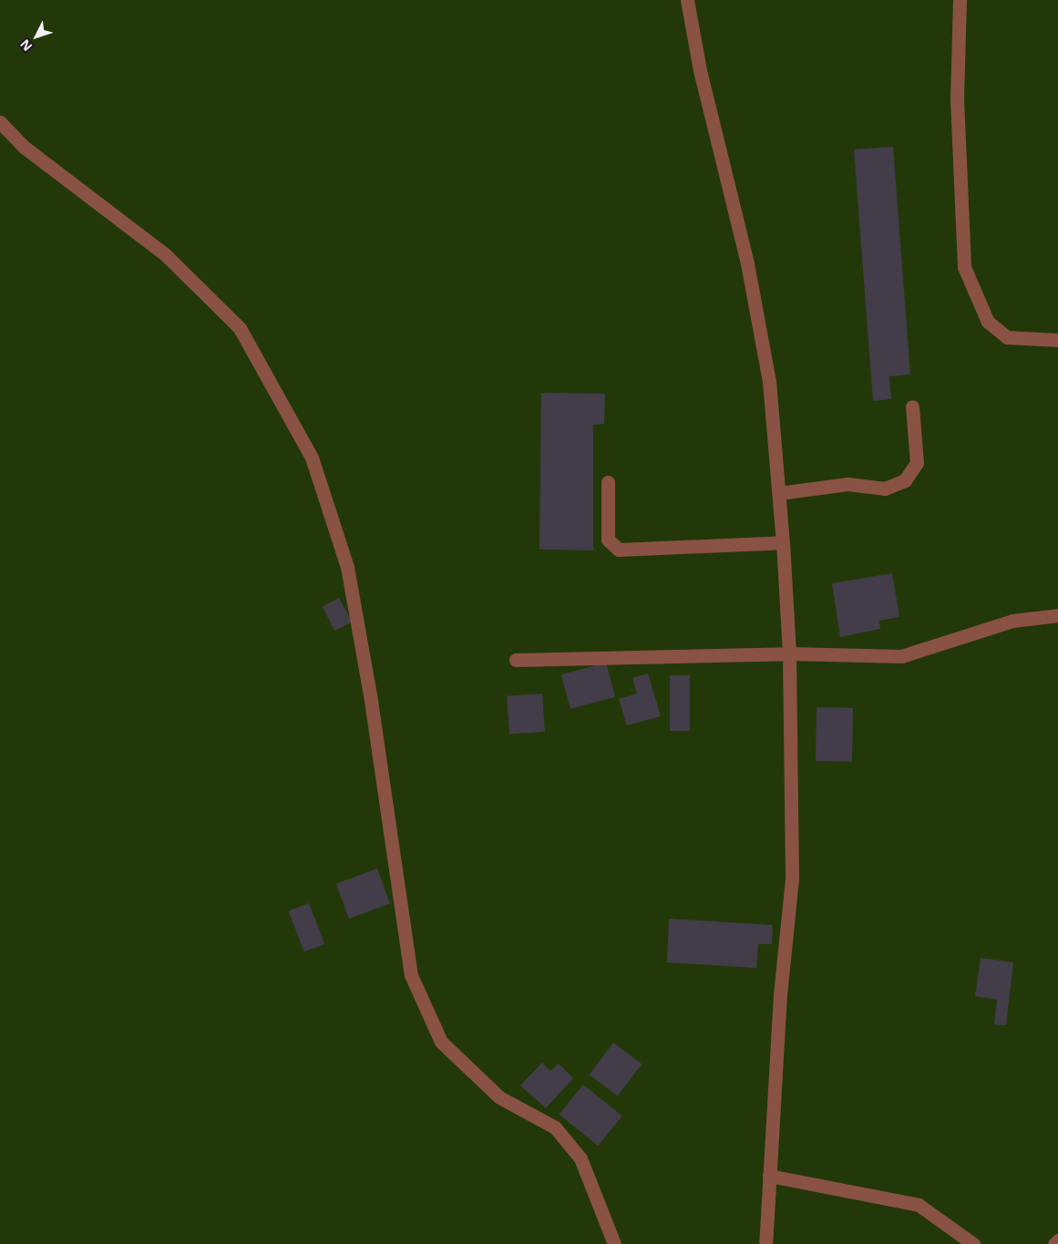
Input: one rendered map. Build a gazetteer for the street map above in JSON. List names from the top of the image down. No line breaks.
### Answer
{"north":"bottom left"}
